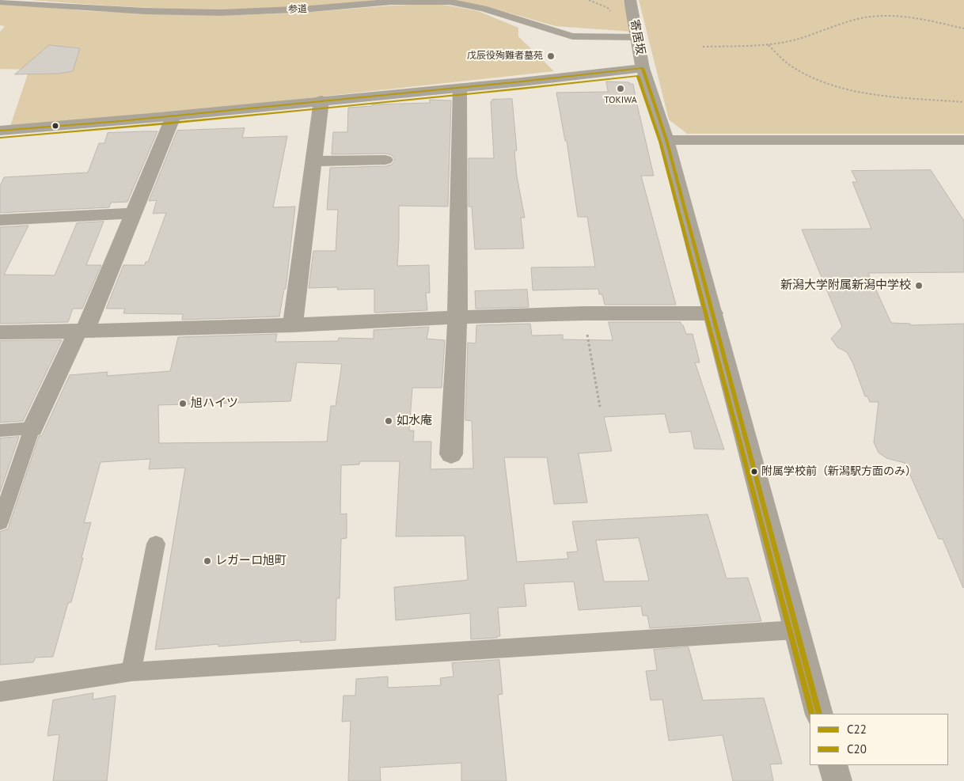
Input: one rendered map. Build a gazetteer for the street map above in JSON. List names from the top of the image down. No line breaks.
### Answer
{"streets":{"street":["寄居坂"],"lane":["参道"]},"crossings":[["参道","寄居坂"]],"places":["戊辰役殉難者墓苑","TOKIWA","新潟大学附属新潟中学校","旭ハイツ","如水庵","附属学校前（新潟駅方面のみ）","レガーロ旭町"],"lines":["transit line C22","transit line C20"],"legend":["C22","C20"]}
